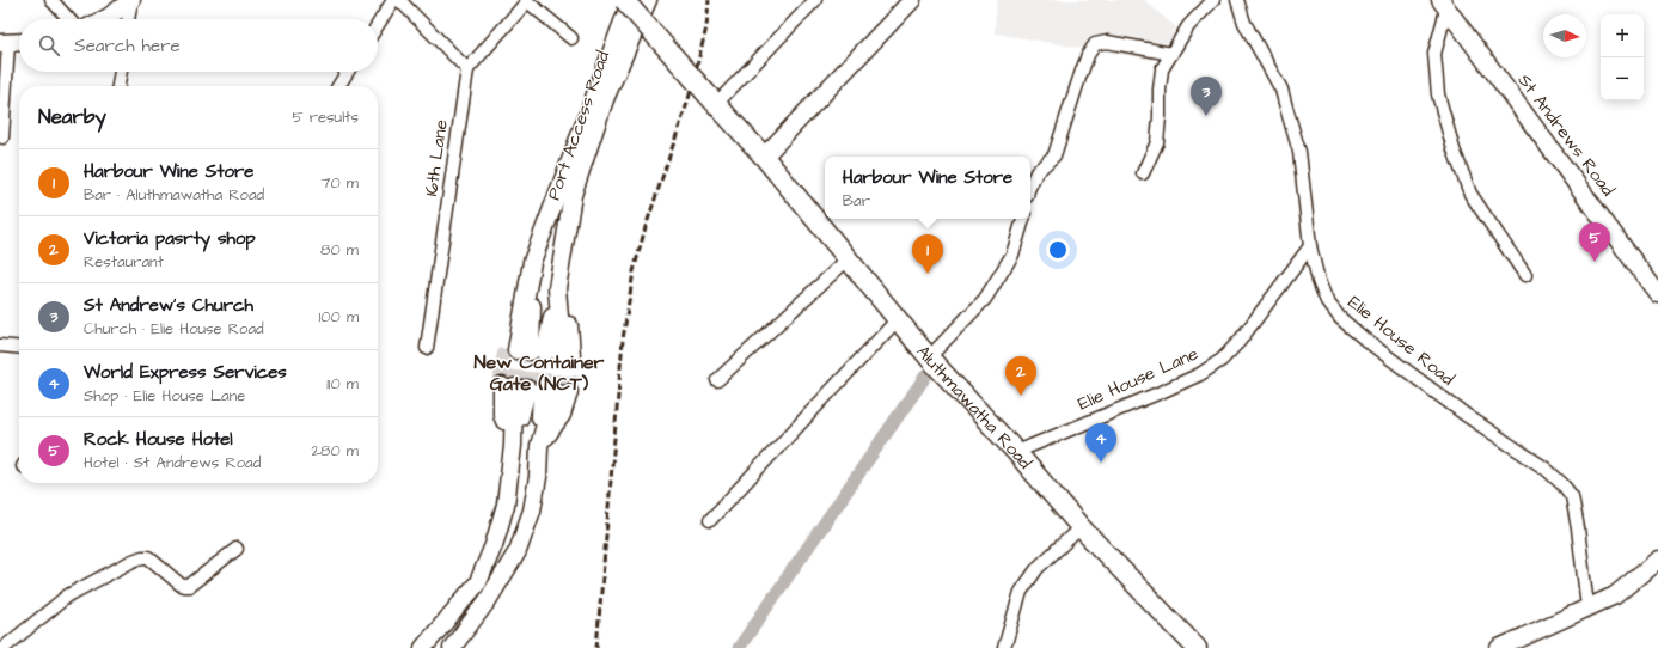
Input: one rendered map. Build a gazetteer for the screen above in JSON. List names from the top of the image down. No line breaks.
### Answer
{"streets":{"main road":["Port Access Road","St Andrews Road","Aluthmawatha Road"],"street":["16th Lane","Elie House Road","Elie House Lane"]},"crossings":[["Elie House Road","Elie House Lane"],["Elie House Lane","Aluthmawatha Road"]],"districts":["New Container Gate (NCT)"],"north":"right","page":{"map_buttons":["+","−"],"search":"Search here","pins":["3","5","1","2","4"],"heading":["Nearby","5 results"],"list":[{"mark":"1","name":"Harbour Wine Store","note":"Bar · Aluthmawatha Road","value":"70 m"},{"mark":"2","name":"Victoria pasrty shop","note":"Restaurant","value":"80 m"},{"mark":"3","name":"St Andrew's Church","note":"Church · Elie House Road","value":"100 m"},{"mark":"4","name":"World Express Services","note":"Shop · Elie House Lane","value":"110 m"},{"mark":"5","name":"Rock House Hotel","note":"Hotel · St Andrews Road","value":"280 m"}],"popup":["Harbour Wine Store","Bar"]}}
